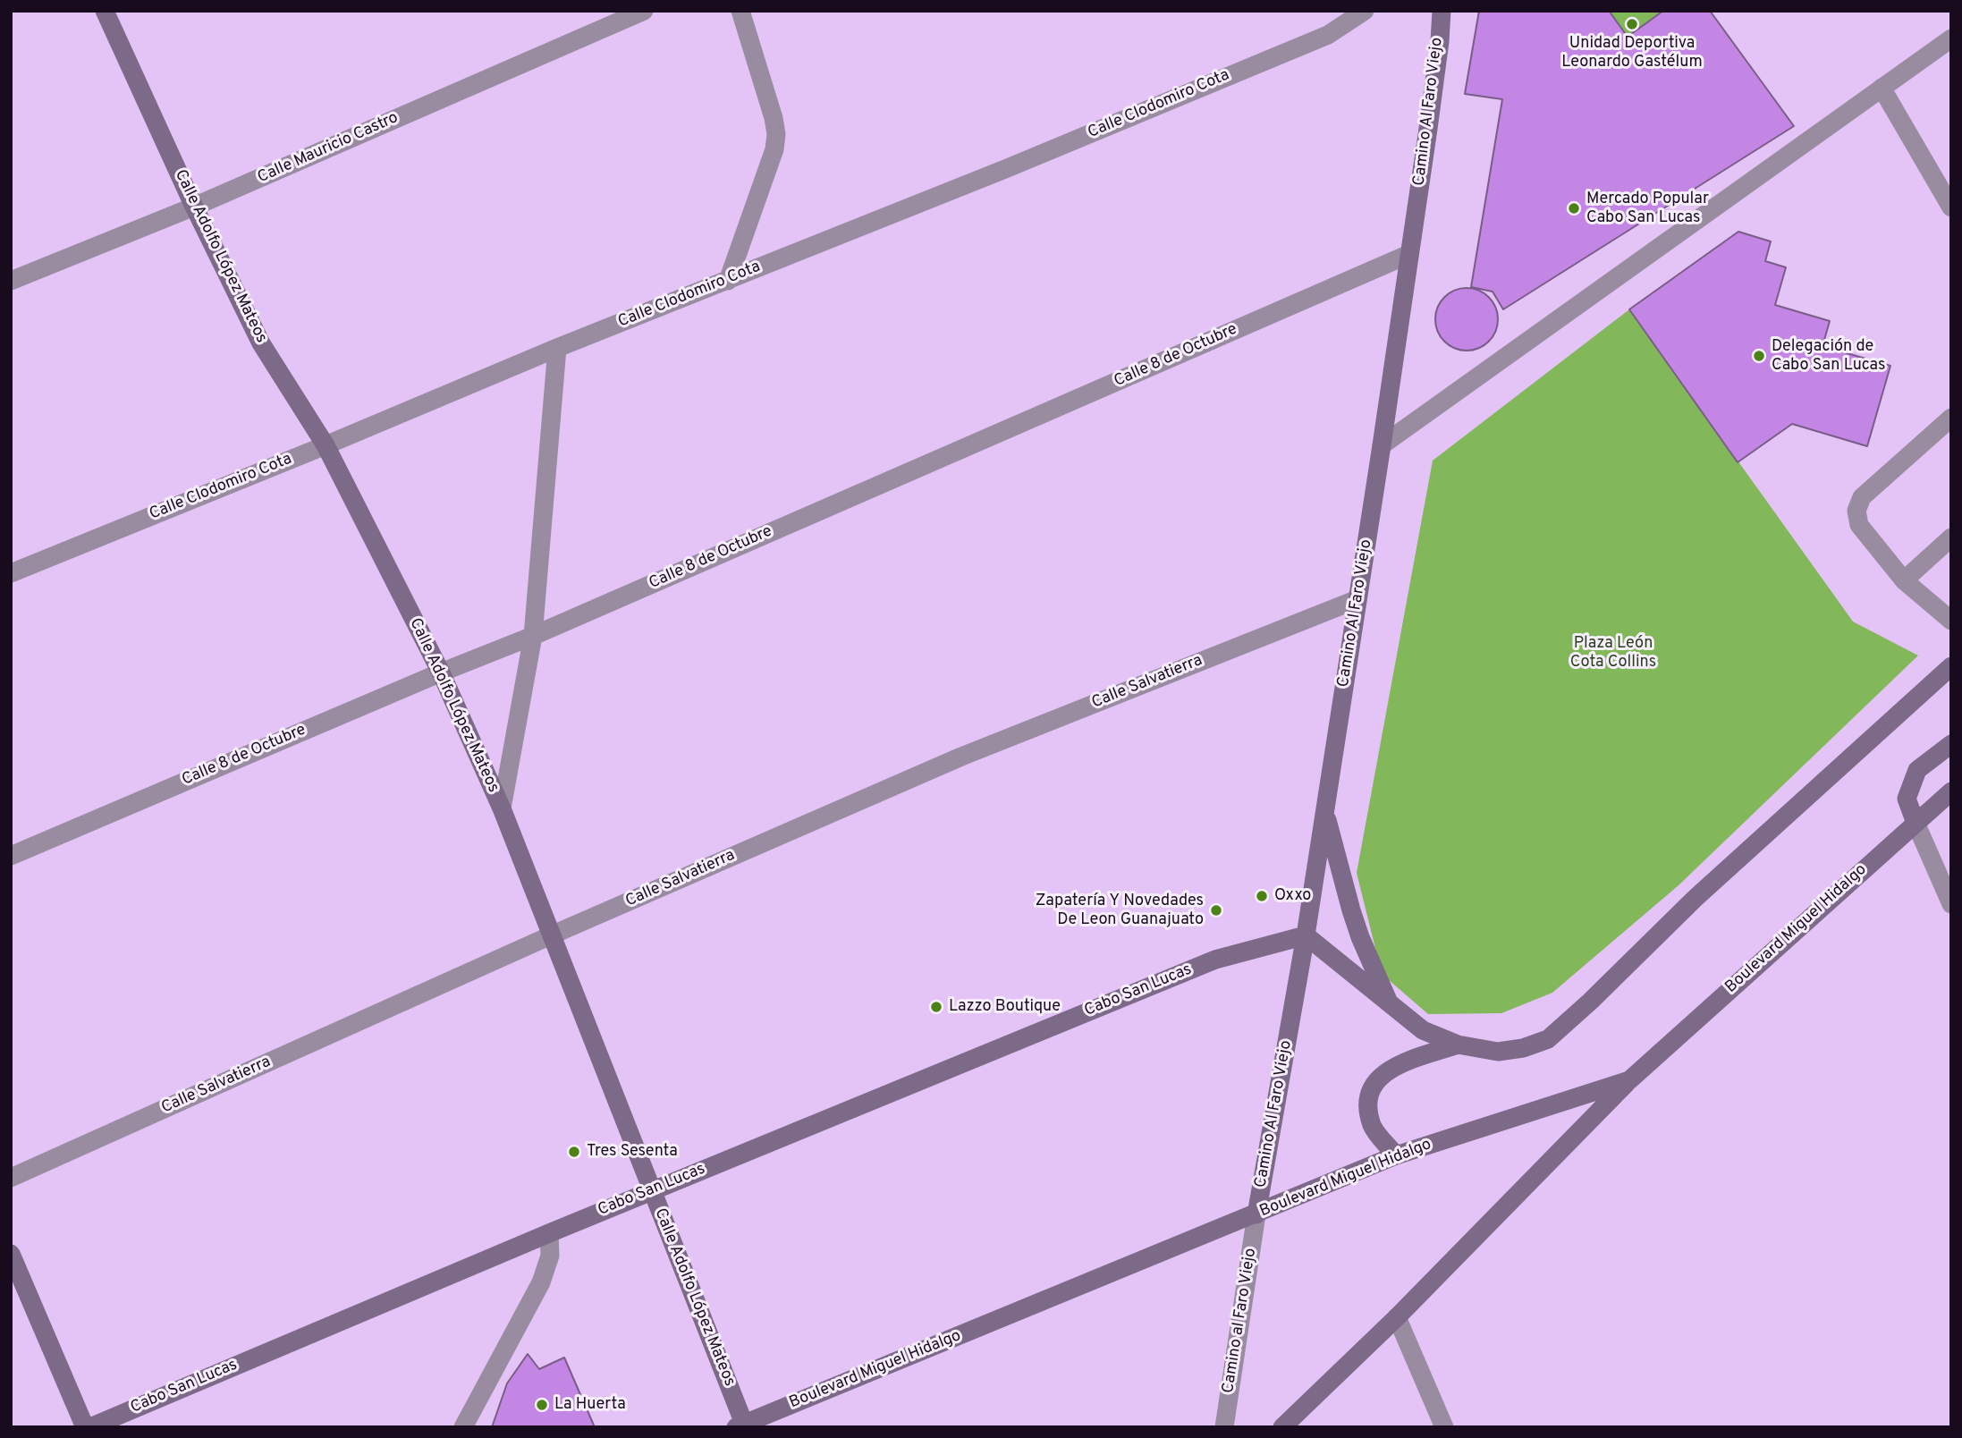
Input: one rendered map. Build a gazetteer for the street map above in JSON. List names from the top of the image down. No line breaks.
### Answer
{"streets":{"main road":["Camino Al Faro Viejo","Calle Adolfo López Mateos","Boulevard Miguel Hidalgo","Cabo San Lucas"],"street":["Calle Clodomiro Cota","Calle Mauricio Castro","Calle 8 de Octubre","Calle Salvatierra","Camino al Faro Viejo"]},"crossings":[["Calle Clodomiro Cota","Calle Adolfo López Mateos"],["Camino Al Faro Viejo","Calle 8 de Octubre"],["Camino Al Faro Viejo","Calle Salvatierra"],["Camino Al Faro Viejo","Boulevard Miguel Hidalgo"],["Camino Al Faro Viejo","Cabo San Lucas"],["Camino Al Faro Viejo","Camino al Faro Viejo"],["Calle Mauricio Castro","Calle Adolfo López Mateos"],["Calle Adolfo López Mateos","Calle 8 de Octubre"],["Calle Adolfo López Mateos","Calle Salvatierra"],["Calle Adolfo López Mateos","Boulevard Miguel Hidalgo"],["Calle Adolfo López Mateos","Cabo San Lucas"],["Boulevard Miguel Hidalgo","Camino al Faro Viejo"]],"parks":["Plaza León Cota Collins"],"places":["Unidad Deportiva Leonardo Gastélum","Mercado Popular Cabo San Lucas","Delegación de Cabo San Lucas","Oxxo","Zapatería Y Novedades De Leon Guanajuato","Lazzo Boutique","Tres Sesenta","La Huerta"]}
